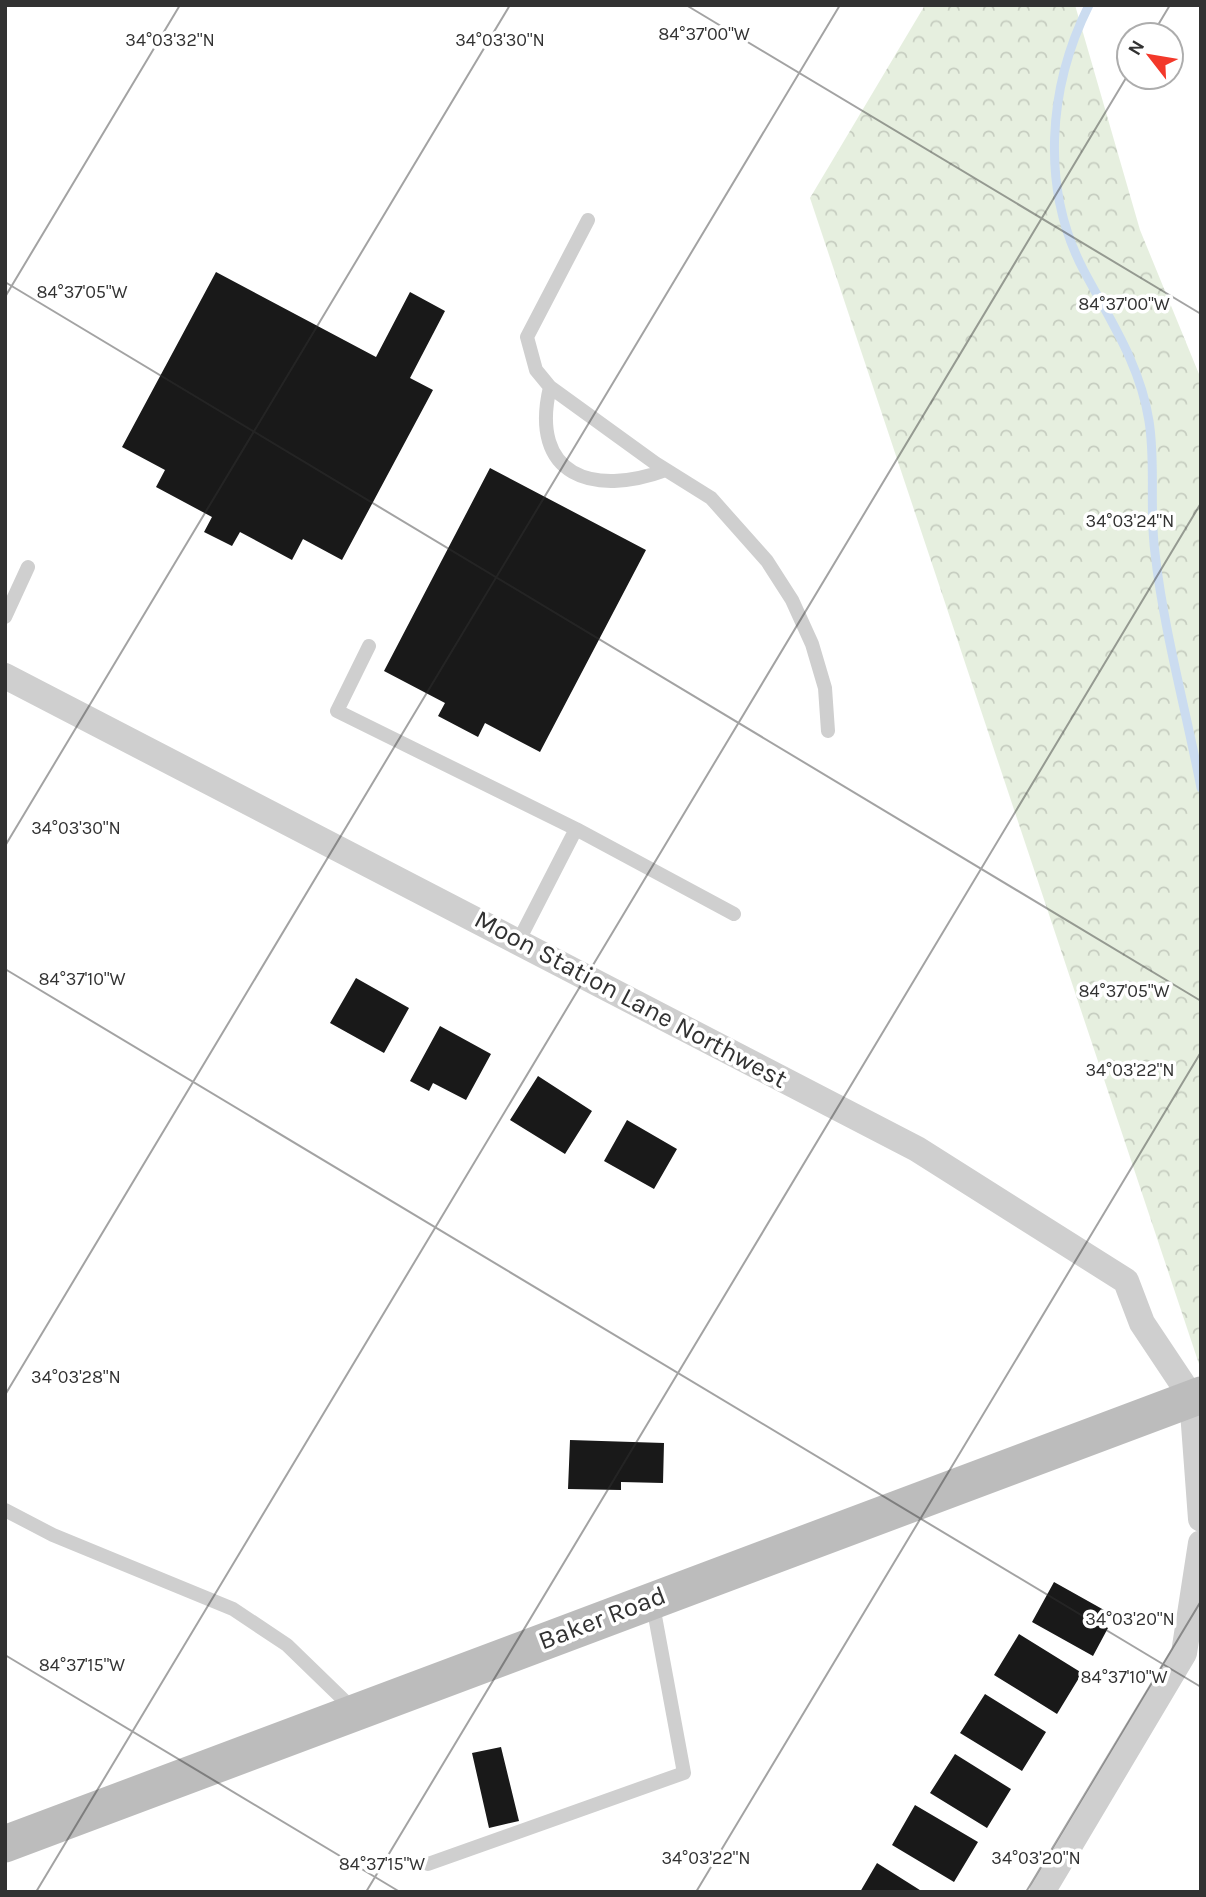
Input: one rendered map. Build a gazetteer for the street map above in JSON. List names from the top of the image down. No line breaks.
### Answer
{"streets":{"main road":["Baker Road"],"street":["Moon Station Lane Northwest"]},"crossings":[["Moon Station Lane Northwest","Baker Road"]],"north":"top left","coordinates":["84°37'00\"W","34°03'32\"N","34°03'30\"N","84°37'05\"W","34°03'24\"N","84°37'10\"W","34°03'22\"N","34°03'28\"N","34°03'20\"N","84°37'15\"W"]}
